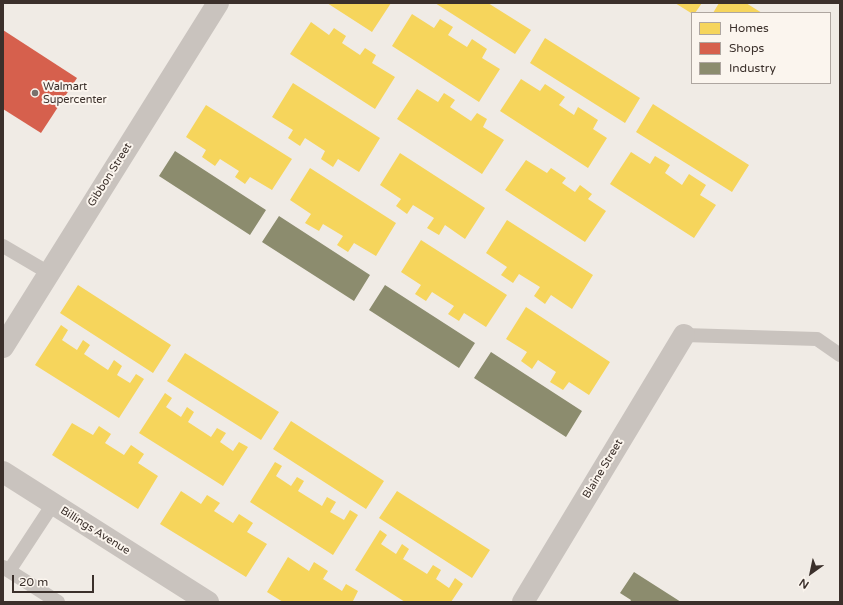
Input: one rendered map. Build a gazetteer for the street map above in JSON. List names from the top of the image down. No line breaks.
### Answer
{"streets":{"street":["Gibbon Street","Blaine Street","Billings Avenue"]},"places":["Walmart Supercenter"],"legend":["Homes","Shops","Industry"],"scale_bar":"20 m","north":"bottom left"}
